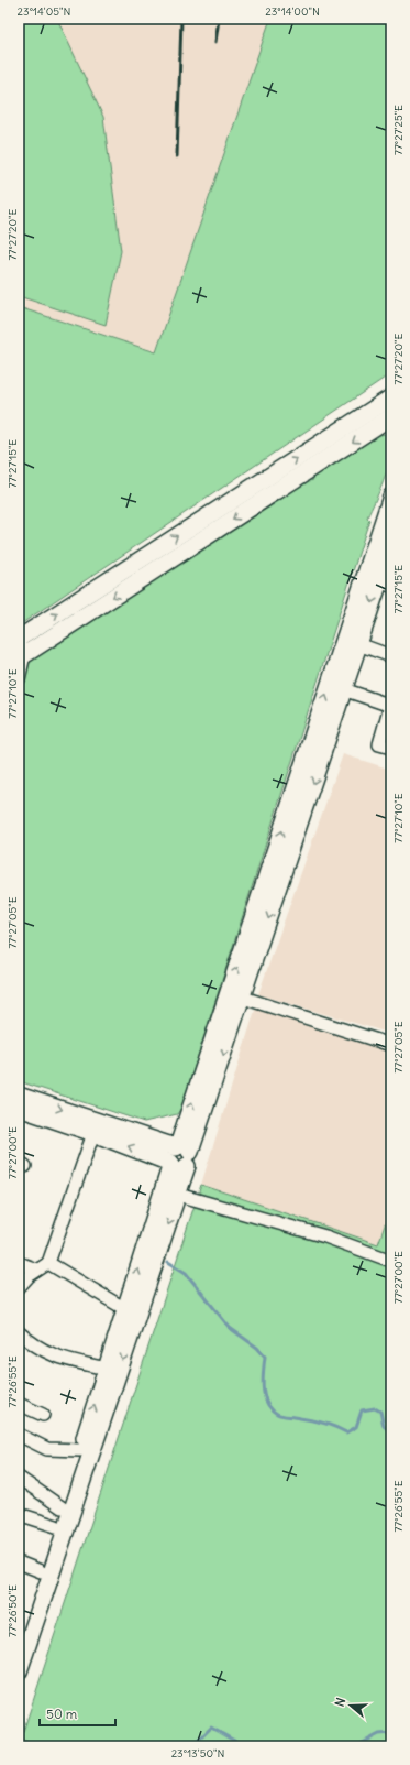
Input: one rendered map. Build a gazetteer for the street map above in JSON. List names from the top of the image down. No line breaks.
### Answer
{"scale_bar":"50 m","north":"left","coordinates":["23°14'05\"N","23°14'00\"N","77°27'25\"E","77°27'20\"E","77°27'15\"E","77°27'10\"E","77°27'05\"E","77°27'00\"E","77°26'55\"E","77°26'50\"E","23°13'50\"N"]}
